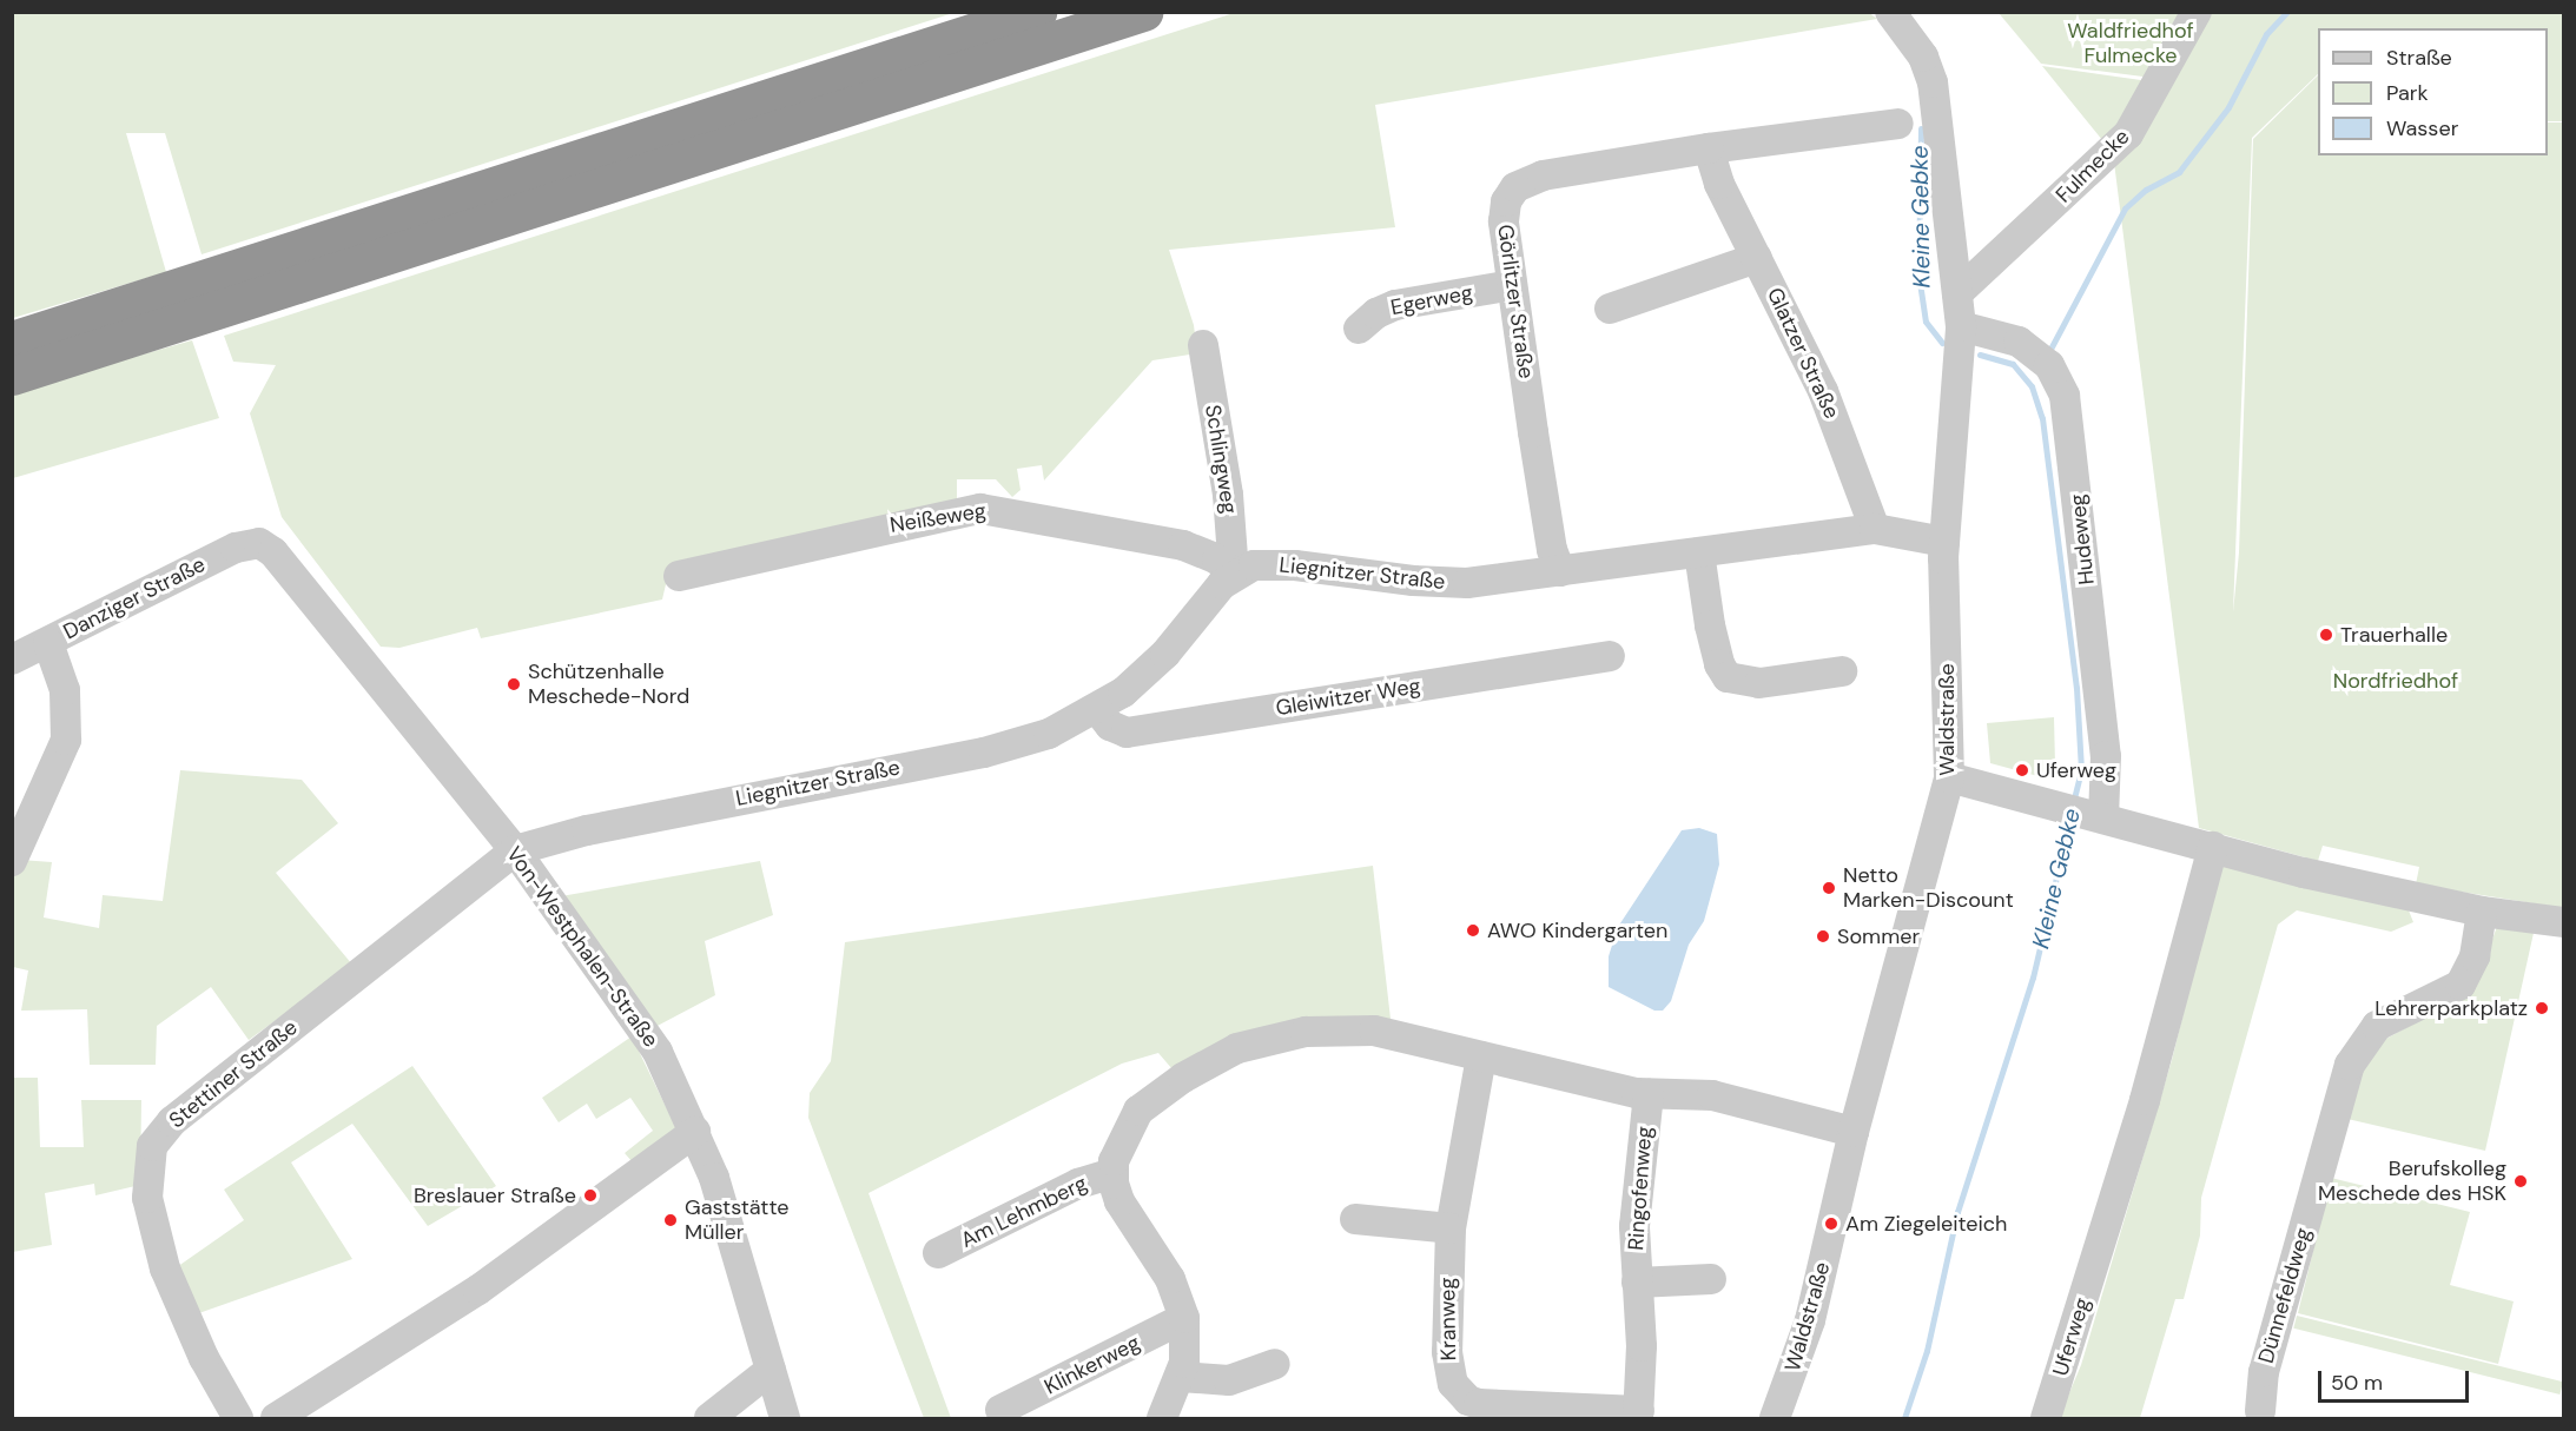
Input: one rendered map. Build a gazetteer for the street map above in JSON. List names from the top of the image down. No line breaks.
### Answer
{"streets":{"street":["Fulmecke","Egerweg","Görlitzer Straße","Glatzer Straße","Schlingweg","Neißeweg","Hudeweg","Liegnitzer Straße","Danziger Straße","Gleiwitzer Weg","Waldstraße","Von-Westphalen-Straße","Stettiner Straße","Ringofenweg","Am Lehmberg","Dünnefeldweg","Kranweg","Uferweg","Klinkerweg"]},"crossings":[["Fulmecke","Waldstraße"],["Egerweg","Görlitzer Straße"],["Görlitzer Straße","Glatzer Straße"],["Görlitzer Straße","Liegnitzer Straße"],["Glatzer Straße","Liegnitzer Straße"],["Schlingweg","Neißeweg"],["Schlingweg","Liegnitzer Straße"],["Neißeweg","Liegnitzer Straße"],["Hudeweg","Waldstraße"],["Liegnitzer Straße","Gleiwitzer Weg"],["Liegnitzer Straße","Waldstraße"],["Liegnitzer Straße","Von-Westphalen-Straße"],["Liegnitzer Straße","Stettiner Straße"],["Danziger Straße","Von-Westphalen-Straße"],["Von-Westphalen-Straße","Stettiner Straße"],["Ringofenweg","Kranweg"]],"water":["Kleine Gebke"],"parks":["Waldfriedhof Fulmecke","Nordfriedhof"],"places":["Trauerhalle","Schützenhalle Meschede-Nord","Uferweg","Netto Marken-Discount","AWO Kindergarten","Sommer","Lehrerparkplatz","Berufskolleg Meschede des HSK","Breslauer Straße","Gaststätte Müller","Am Ziegeleiteich"],"legend":["Straße","Park","Wasser"],"scale_bar":"50 m"}
